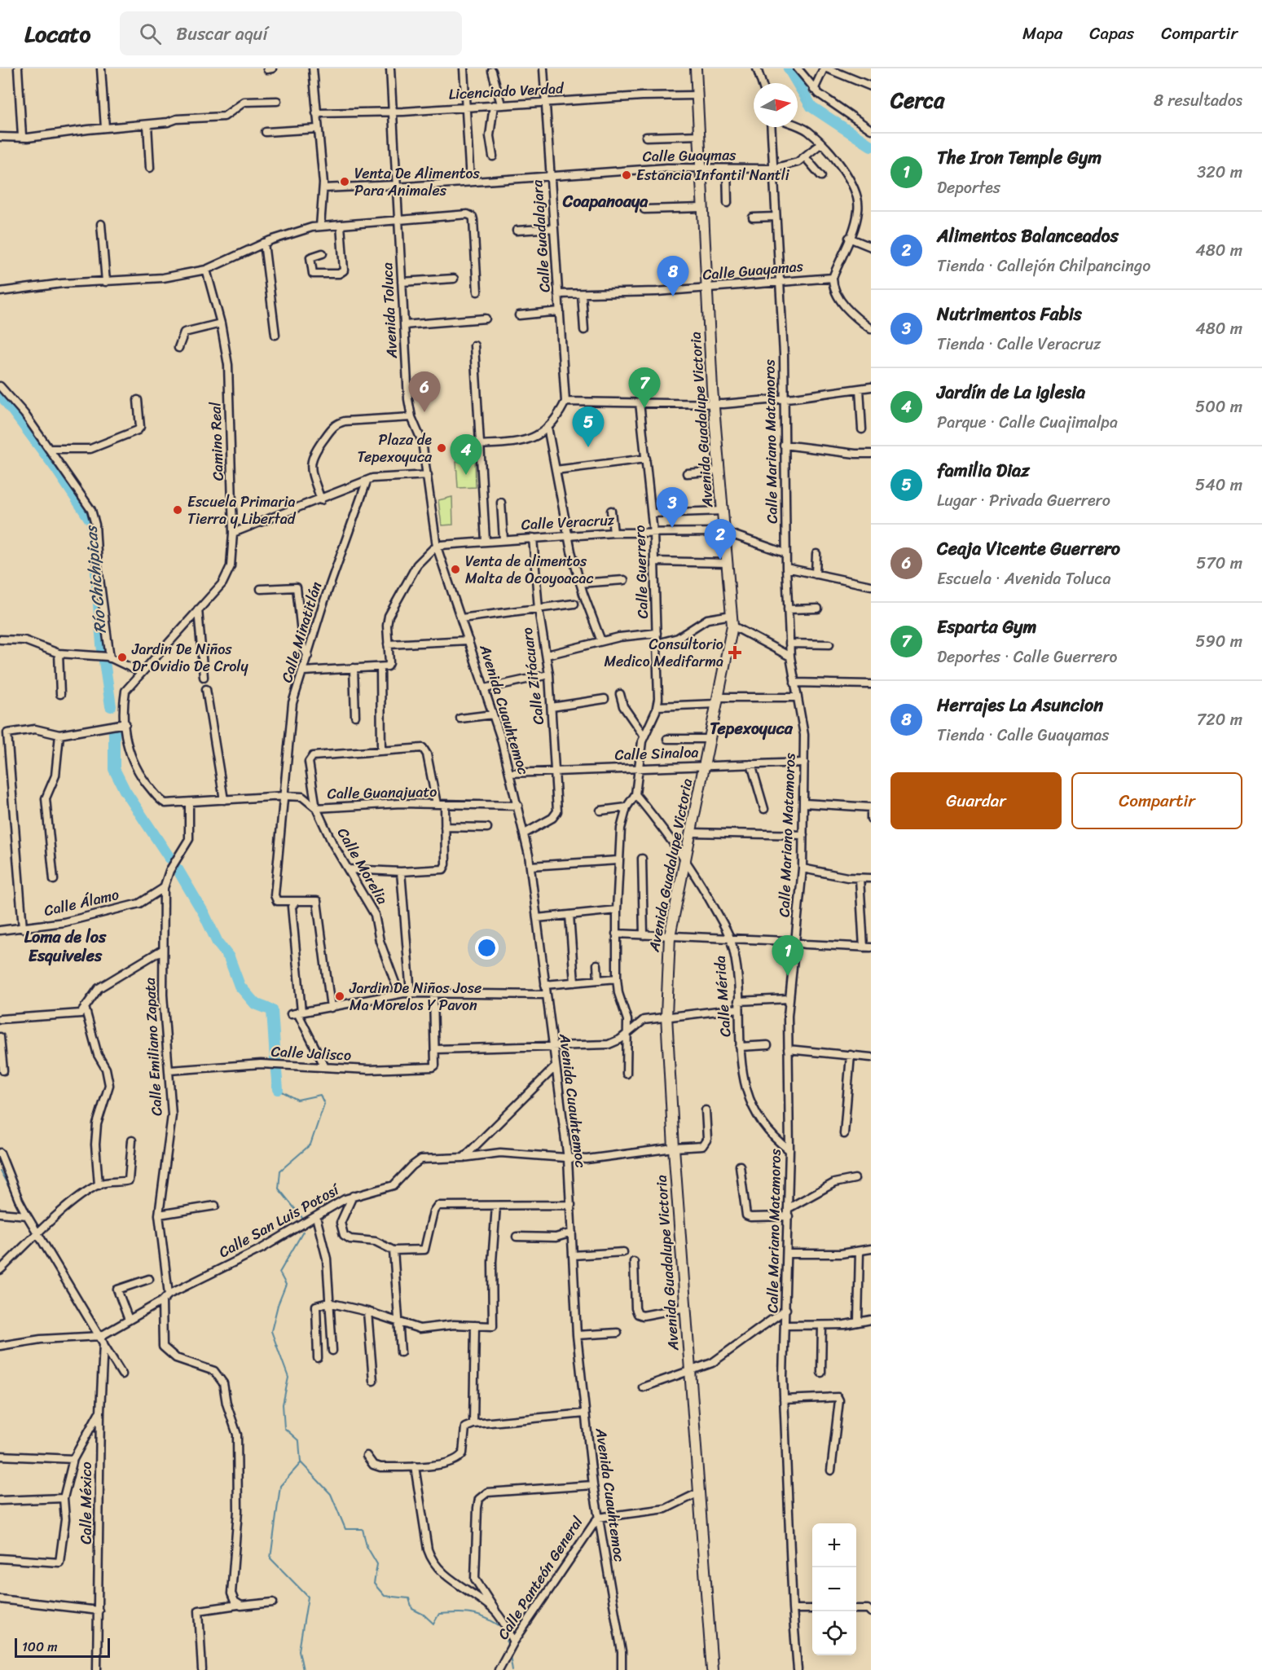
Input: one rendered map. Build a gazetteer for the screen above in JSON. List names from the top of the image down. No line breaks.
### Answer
{"streets":{"main road":["Avenida Guadalupe Victoria"],"street":["Licenciado Verdad","Calle Guaymas","Calle Guadalajara","Calle Guayamas","Avenida Toluca","Camino Real","Calle Mariano Matamoros","Calle Veracruz","Calle Guerrero","Calle Minatitlán","Calle Zitácuaro","Avenida Cuauhtemoc","Calle Sinaloa","Calle Guanajuato","Calle Morelia","Calle Álamo","Calle Mérida","Calle Emiliano Zapata","Calle Jalisco","Calle San Luis Potosí","Calle México","Calle Panteón General"]},"crossings":[["Licenciado Verdad","Calle Guadalajara"],["Licenciado Verdad","Avenida Toluca"],["Licenciado Verdad","Avenida Guadalupe Victoria"],["Calle Guaymas","Calle Guadalajara"],["Calle Guaymas","Avenida Toluca"],["Calle Guaymas","Avenida Guadalupe Victoria"],["Calle Guaymas","Calle Mariano Matamoros"],["Calle Guadalajara","Calle Guayamas"],["Calle Guayamas","Avenida Guadalupe Victoria"],["Calle Guayamas","Calle Mariano Matamoros"],["Avenida Toluca","Calle Veracruz"],["Avenida Toluca","Avenida Cuauhtemoc"],["Avenida Guadalupe Victoria","Calle Veracruz"],["Avenida Guadalupe Victoria","Calle Sinaloa"],["Avenida Guadalupe Victoria","Calle Mérida"],["Avenida Guadalupe Victoria","Calle San Luis Potosí"],["Avenida Guadalupe Victoria","Calle Panteón General"],["Camino Real","Calle Guanajuato"],["Camino Real","Calle Emiliano Zapata"],["Calle Mariano Matamoros","Calle Veracruz"],["Calle Mariano Matamoros","Calle Sinaloa"],["Calle Mariano Matamoros","Calle Mérida"],["Calle Veracruz","Calle Guerrero"],["Calle Veracruz","Calle Zitácuaro"],["Calle Veracruz","Avenida Cuauhtemoc"],["Calle Guerrero","Calle Sinaloa"],["Calle Guerrero","Calle Mérida"],["Calle Minatitlán","Calle Guanajuato"],["Calle Zitácuaro","Avenida Cuauhtemoc"],["Calle Zitácuaro","Calle Sinaloa"],["Avenida Cuauhtemoc","Calle Sinaloa"],["Avenida Cuauhtemoc","Calle Guanajuato"],["Avenida Cuauhtemoc","Calle San Luis Potosí"],["Avenida Cuauhtemoc","Calle Panteón General"],["Calle Guanajuato","Calle Morelia"],["Calle Guanajuato","Calle Emiliano Zapata"],["Calle Álamo","Calle Emiliano Zapata"],["Calle Emiliano Zapata","Calle Jalisco"],["Calle Emiliano Zapata","Calle San Luis Potosí"],["Calle San Luis Potosí","Calle México"]],"districts":["Coapanoaya","Tepexoyuca","Loma de los Esquiveles"],"water":["Río Chichipicas"],"places":{"other":["Estancia Infantil Nantli","Venta De Alimentos Para Animales","Plaza de Tepexoyuca","Escuela Primaria Tierra y Libertad","Venta de alimentos Malta de Ocoyoacac","Jardin De Niños Dr Ovidio De Croly","Jardin De Niños Jose Ma Morelos Y Pavon"],"health":["Consultorio Medico Medifarma"]},"scale_bar":"100 m","north":"right","page":{"header":"Locato","search":"Buscar aquí","nav":["Mapa","Capas","Compartir"],"heading":["Cerca","8 resultados"],"list":[{"mark":"1","name":"The Iron Temple Gym","note":"Deportes","value":"320 m"},{"mark":"2","name":"Alimentos Balanceados","note":"Tienda · Callejón Chilpancingo","value":"480 m"},{"mark":"3","name":"Nutrimentos Fabis","note":"Tienda · Calle Veracruz","value":"480 m"},{"mark":"4","name":"Jardín de La iglesia","note":"Parque · Calle Cuajimalpa","value":"500 m"},{"mark":"5","name":"familia Diaz","note":"Lugar · Privada Guerrero","value":"540 m"},{"mark":"6","name":"Ceaja Vicente Guerrero","note":"Escuela · Avenida Toluca","value":"570 m"},{"mark":"7","name":"Esparta Gym","note":"Deportes · Calle Guerrero","value":"590 m"},{"mark":"8","name":"Herrajes La Asuncion","note":"Tienda · Calle Guayamas","value":"720 m"}],"pins":["8","7","6","5","4","3","2","1"],"buttons":["Guardar","Compartir"],"map_buttons":["+","−"],"scale":"100 m"}}
